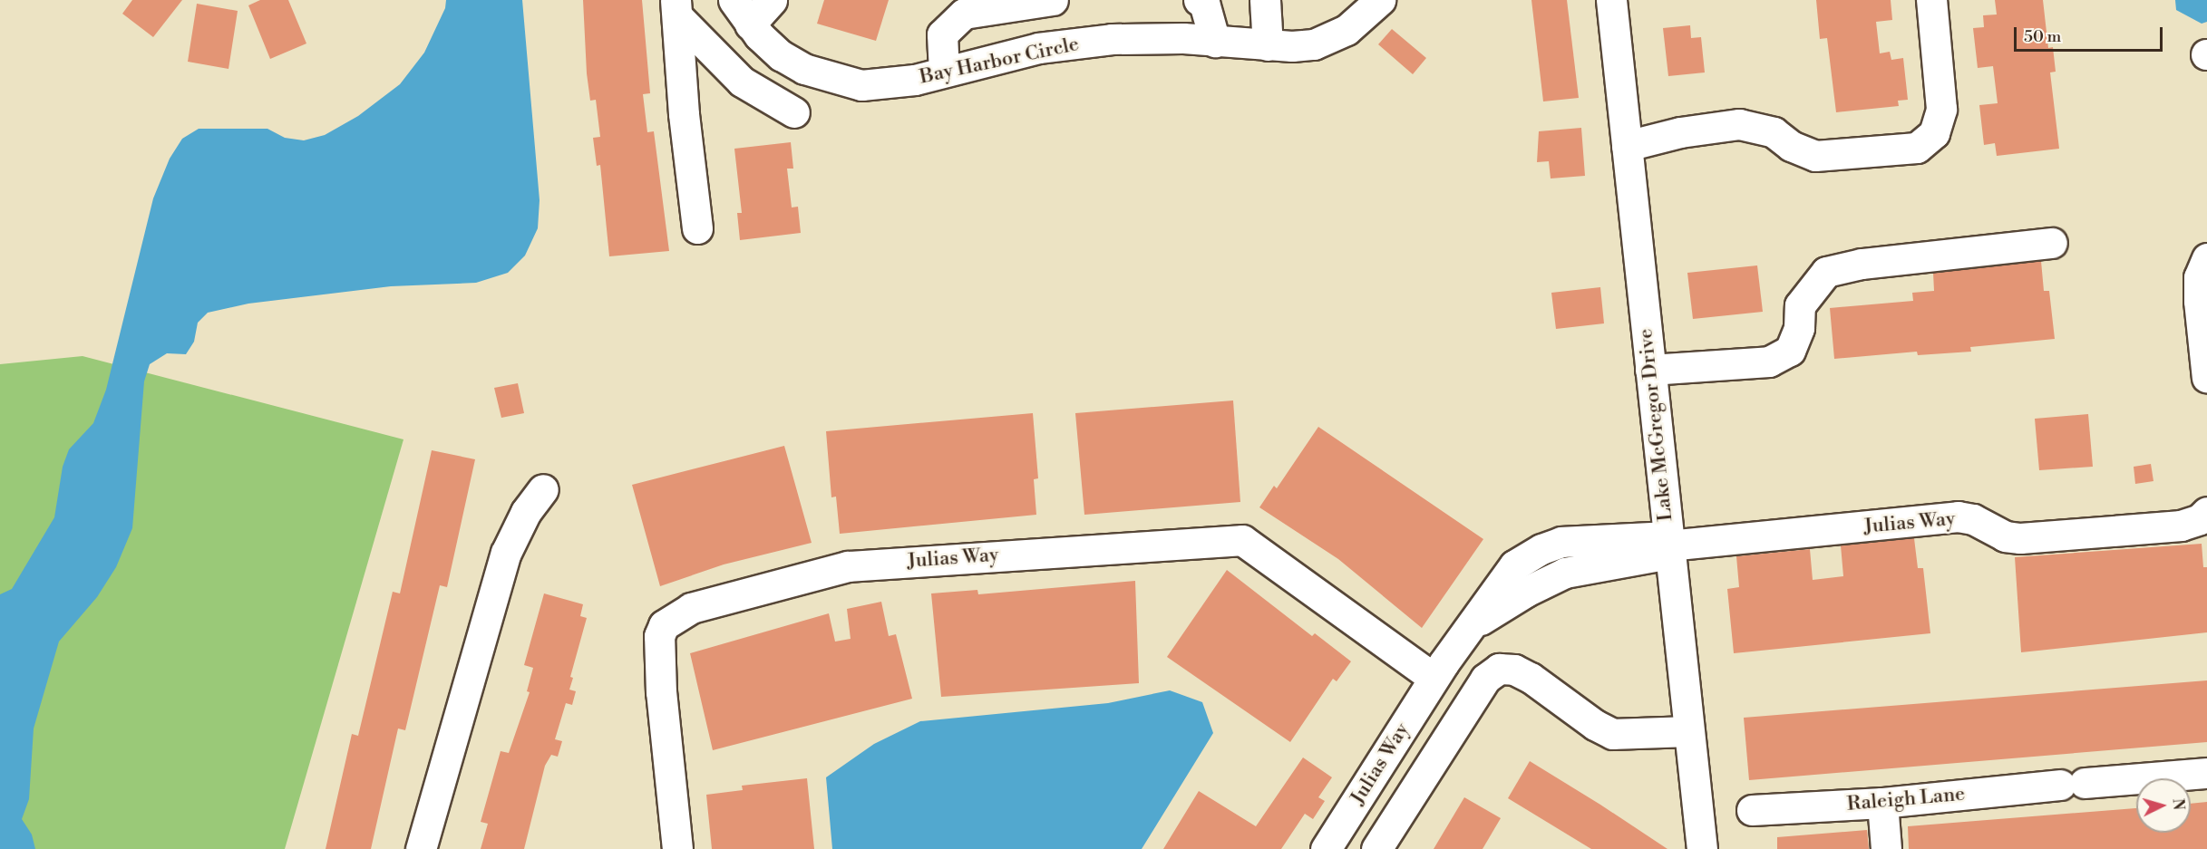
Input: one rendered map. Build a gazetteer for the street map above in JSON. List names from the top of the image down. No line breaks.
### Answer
{"streets":{"street":["Bay Harbor Circle","Lake McGregor Drive","Julias Way","Raleigh Lane"]},"crossings":[["Lake McGregor Drive","Julias Way"]],"scale_bar":"50 m","north":"right"}
